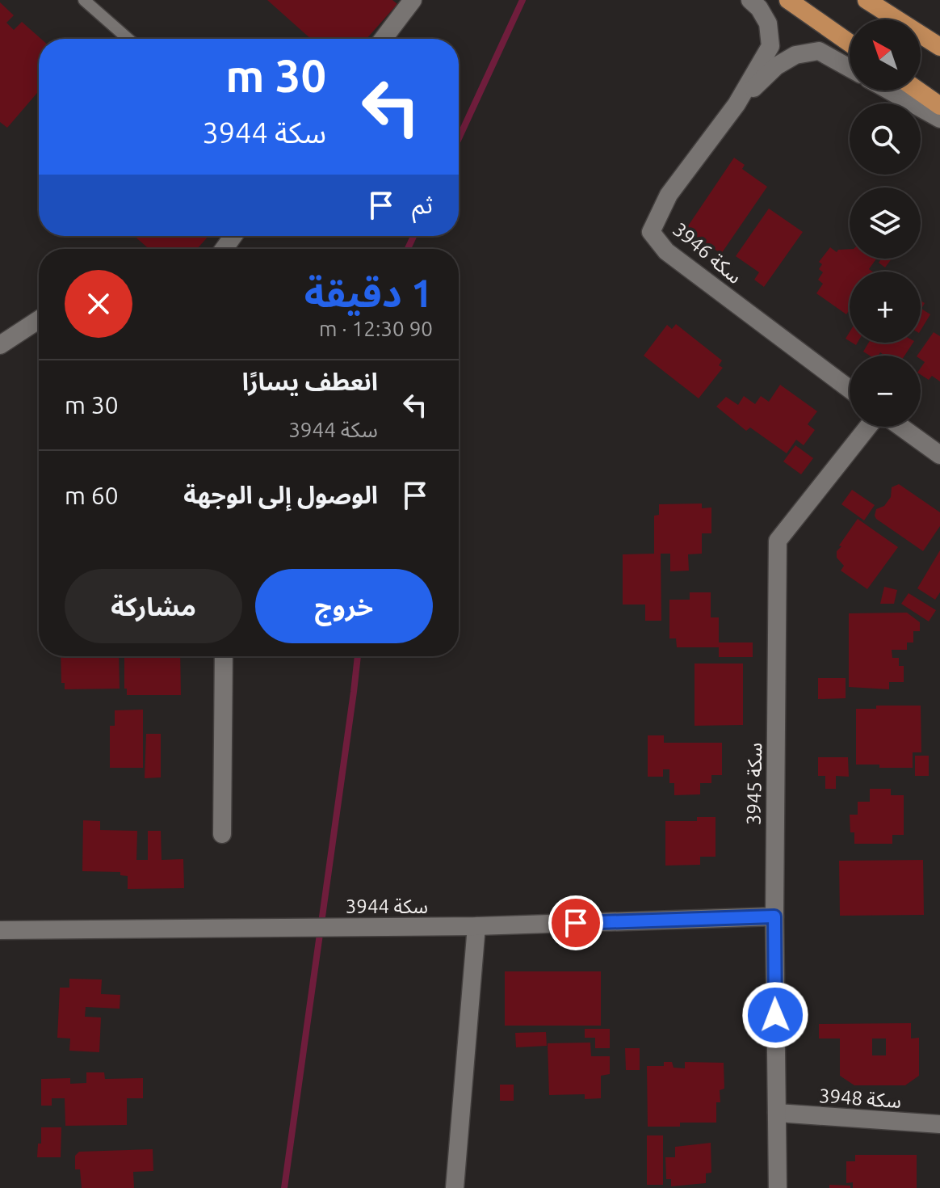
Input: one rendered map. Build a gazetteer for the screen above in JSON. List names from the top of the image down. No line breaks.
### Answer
{"streets":{"street":["سكة 3946","سكة 3945","سكة 3944","سكة 3948"]},"crossings":[["سكة 3945","سكة 3944"],["سكة 3945","سكة 3948"]],"north":"top left","page":{"map_buttons":["+","−"],"turn":["30 m","سكة 3944"],"then":"ثم","heading":["1 دقيقة","90 m · 12:30"],"list":[{"name":"انعطف يسارًا","note":"سكة 3944","value":"30 m"},{"name":"الوصول إلى الوجهة","value":"60 m"}],"buttons":["خروج","مشاركة"]}}
